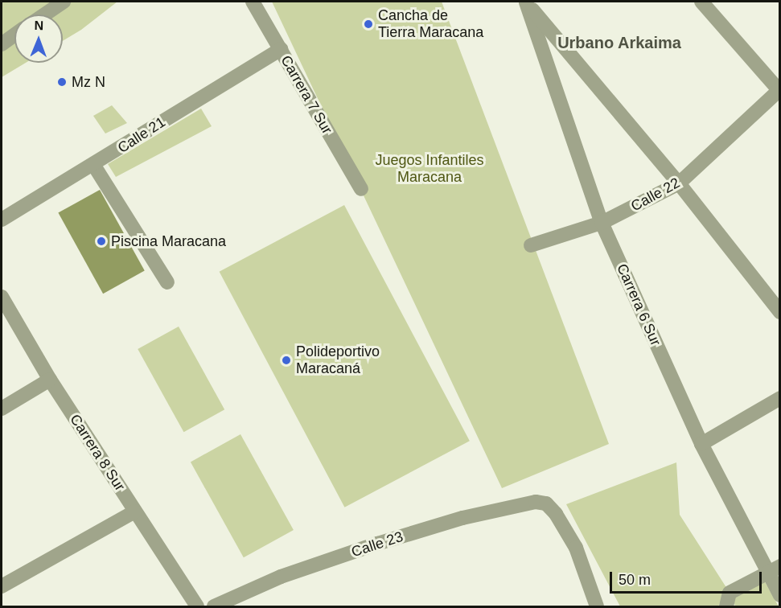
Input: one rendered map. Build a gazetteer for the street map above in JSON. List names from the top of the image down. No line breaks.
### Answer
{"streets":{"street":["Carrera 7 Sur","Calle 21","Calle 22","Carrera 6 Sur","Carrera 8 Sur","Calle 23"]},"crossings":[["Carrera 7 Sur","Calle 21"],["Calle 22","Carrera 6 Sur"]],"districts":["Urbano Arkaima"],"parks":["Juegos Infantiles Maracana"],"places":["Cancha de Tierra Maracana","Mz N","Piscina Maracana","Polideportivo Maracaná"],"scale_bar":"50 m","north":"top"}
